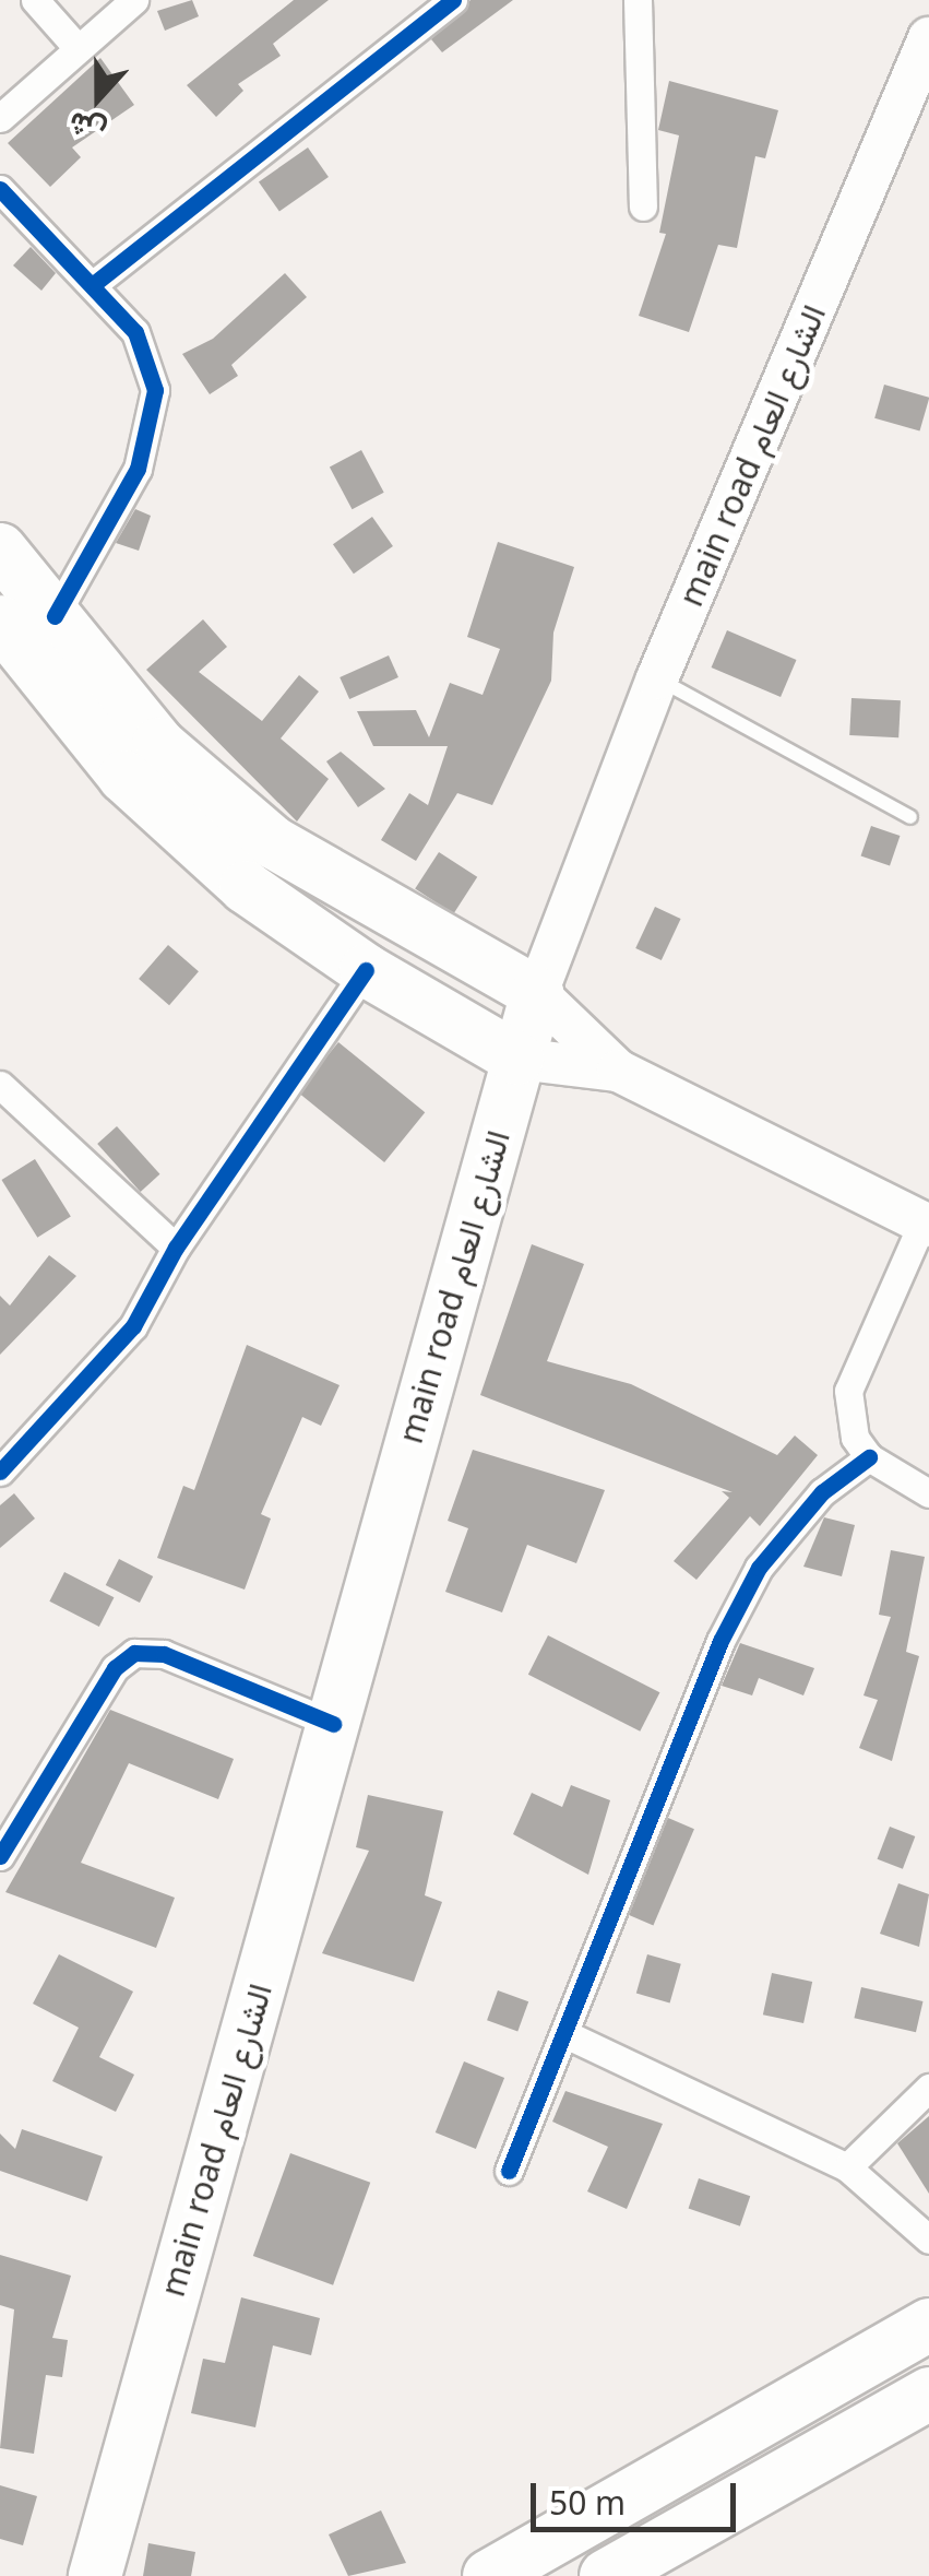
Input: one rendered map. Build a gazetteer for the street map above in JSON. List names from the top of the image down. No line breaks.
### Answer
{"streets":{"highway":["main road الشارع العام"]},"scale_bar":"50 m","north":"bottom"}
